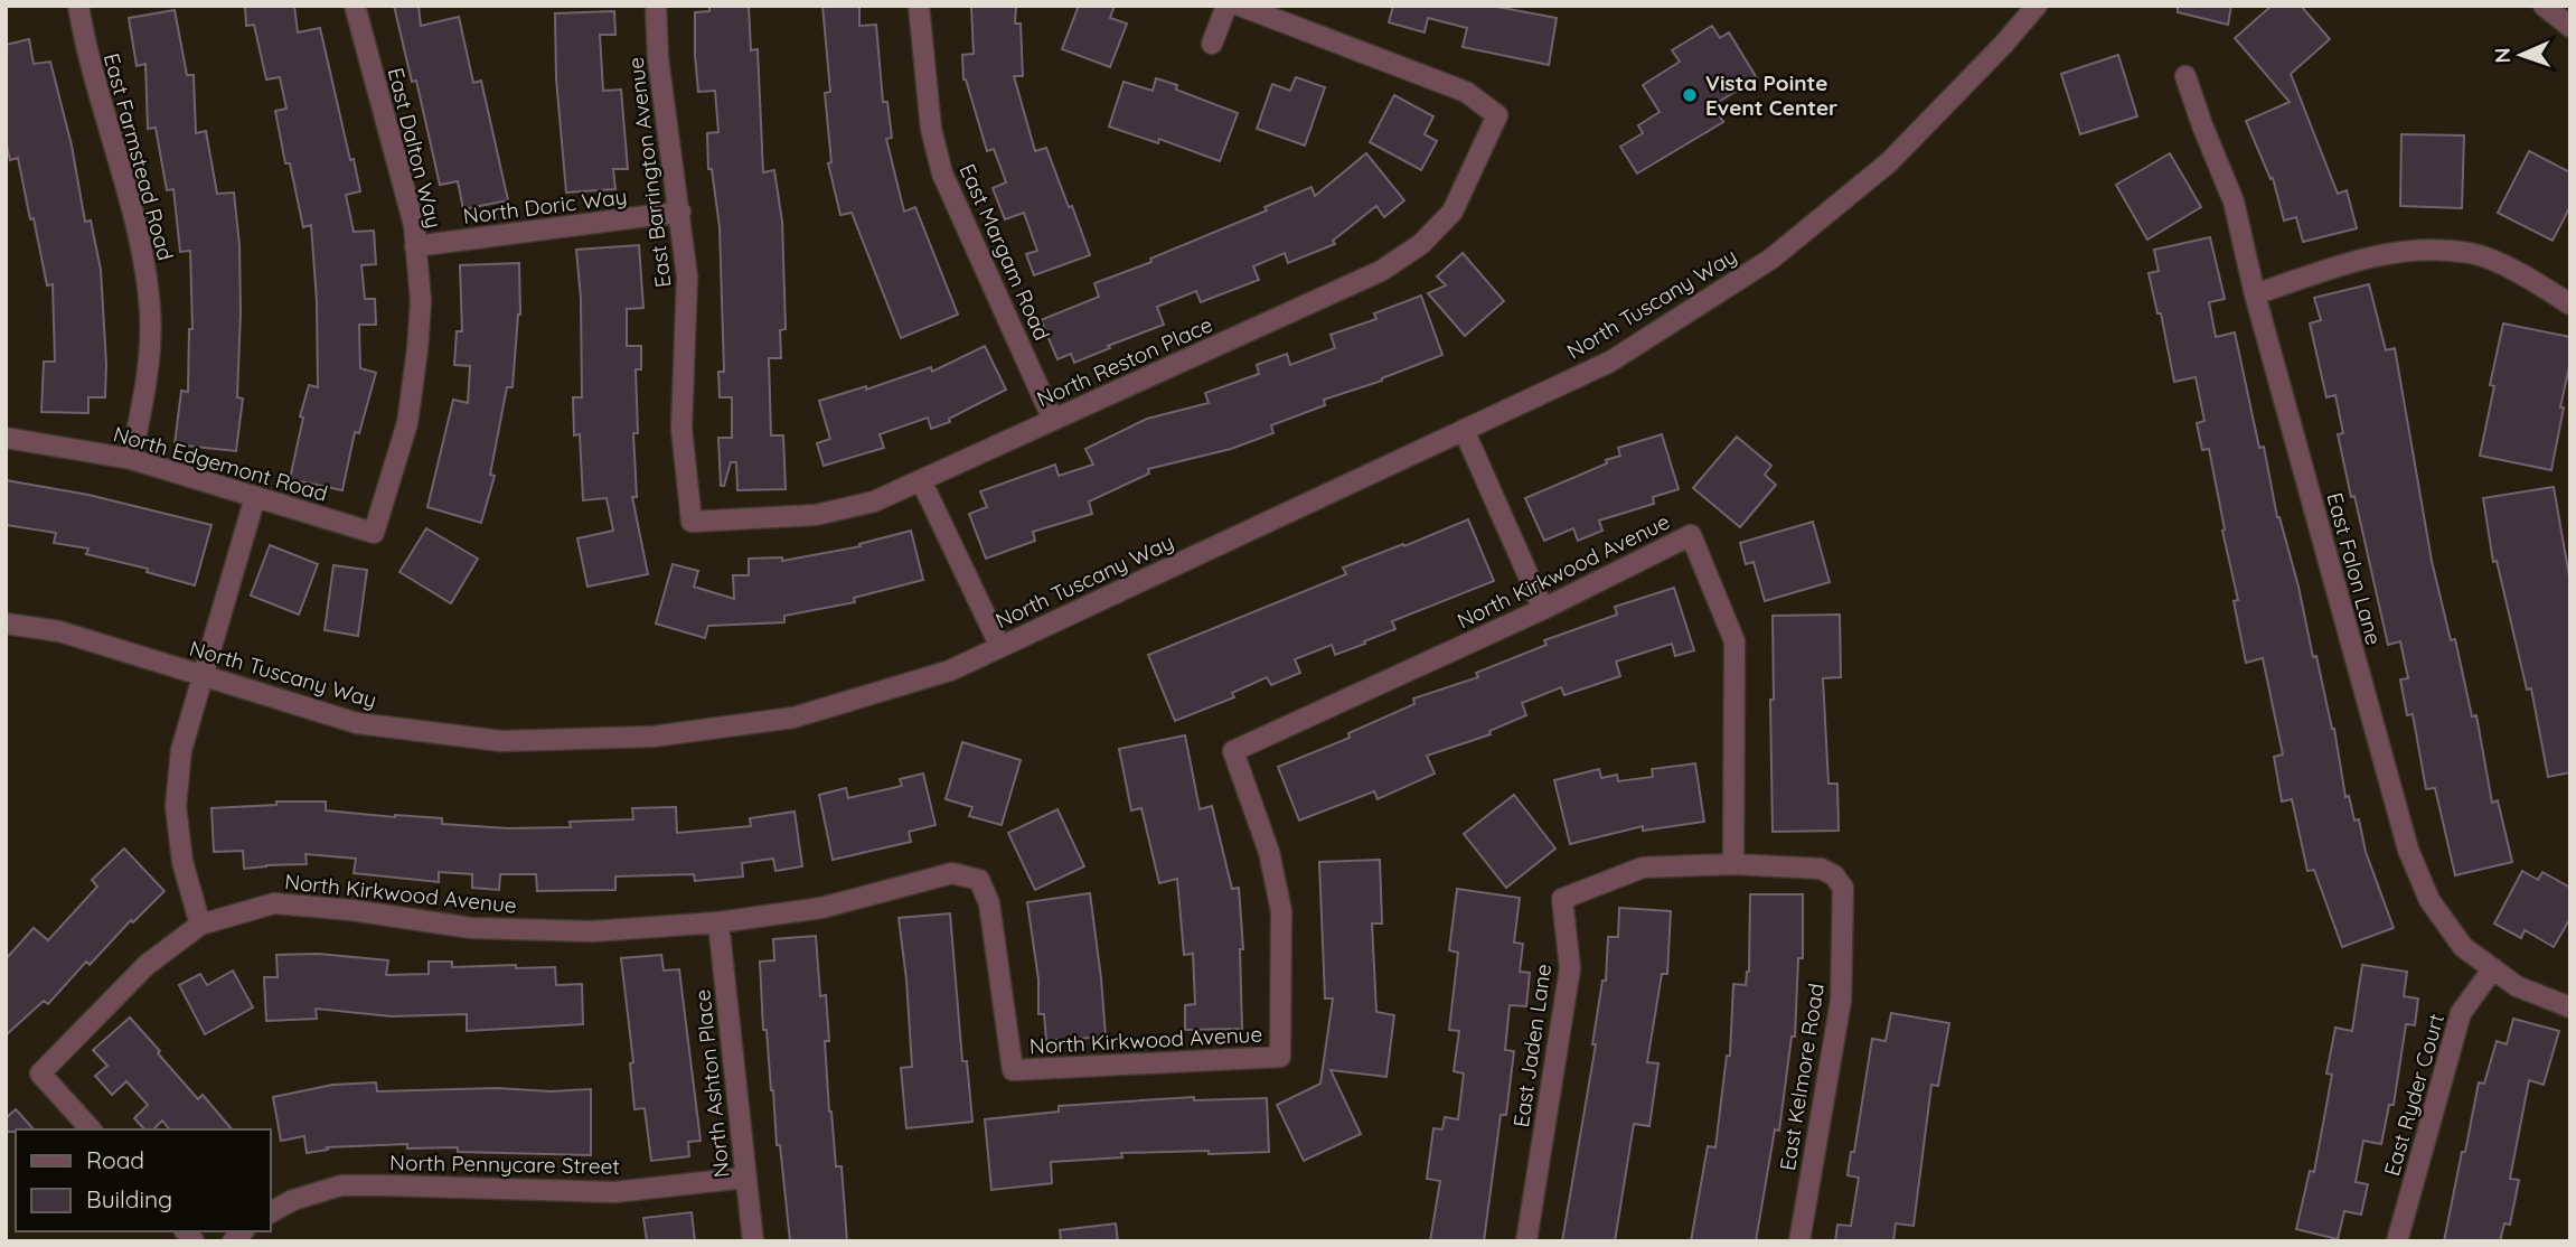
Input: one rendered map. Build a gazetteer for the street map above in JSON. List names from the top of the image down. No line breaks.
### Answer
{"streets":{"street":["East Dalton Way","East Farmstead Road","East Barrington Avenue","North Doric Way","East Margam Road","North Tuscany Way","North Reston Place","North Edgemont Road","East Falon Lane","North Kirkwood Avenue","East Jaden Lane","East Kelmore Road","North Ashton Place","East Ryder Court","North Pennycare Street"]},"crossings":[["East Dalton Way","North Doric Way"],["East Dalton Way","North Edgemont Road"],["East Farmstead Road","North Edgemont Road"],["East Barrington Avenue","North Doric Way"],["East Barrington Avenue","North Reston Place"],["East Margam Road","North Reston Place"],["East Falon Lane","East Ryder Court"],["North Kirkwood Avenue","East Jaden Lane"],["North Kirkwood Avenue","North Ashton Place"],["East Jaden Lane","East Kelmore Road"],["North Ashton Place","North Pennycare Street"]],"places":["Vista Pointe Event Center"],"legend":["Road","Building"],"north":"left"}
